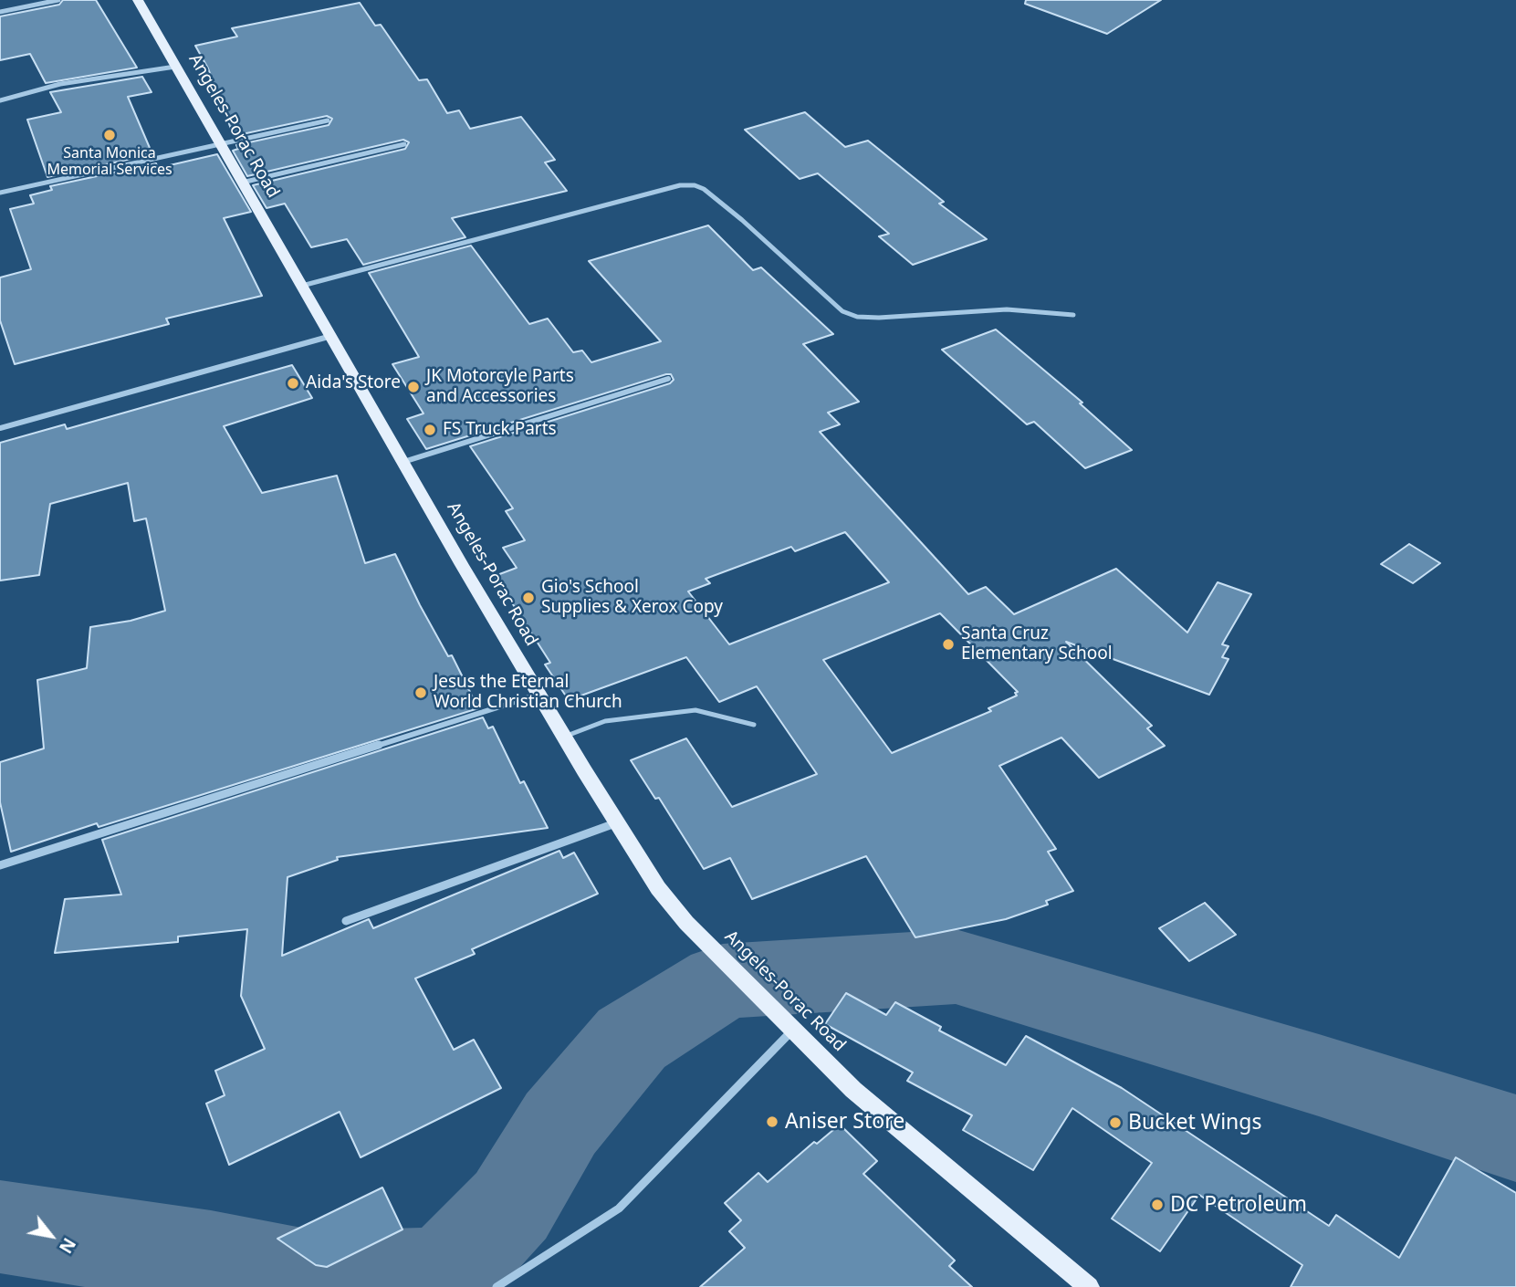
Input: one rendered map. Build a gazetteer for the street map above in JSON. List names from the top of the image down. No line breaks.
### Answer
{"streets":{"main road":["Angeles-Porac Road"]},"places":["Santa Monica Memorial Services","Aida's Store","JK Motorcyle Parts and Accessories","FS Truck Parts","Gio's School Supplies & Xerox Copy","Santa Cruz Elementary School","Jesus the Eternal World Christian Church","Aniser Store","Bucket Wings","DC Petroleum"],"north":"bottom right"}
